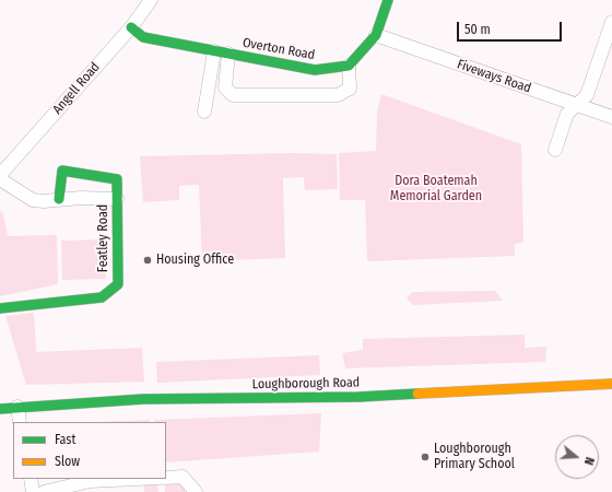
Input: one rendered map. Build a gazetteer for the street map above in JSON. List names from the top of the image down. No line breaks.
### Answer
{"streets":{"street":["Overton Road","Fiveways Road","Angell Road","Featley Road","Loughborough Road"]},"crossings":[["Overton Road","Angell Road"]],"parks":["Dora Boatemah Memorial Garden"],"places":["Housing Office","Loughborough Primary School"],"legend":["Fast","Slow"],"scale_bar":"50 m","north":"right"}
